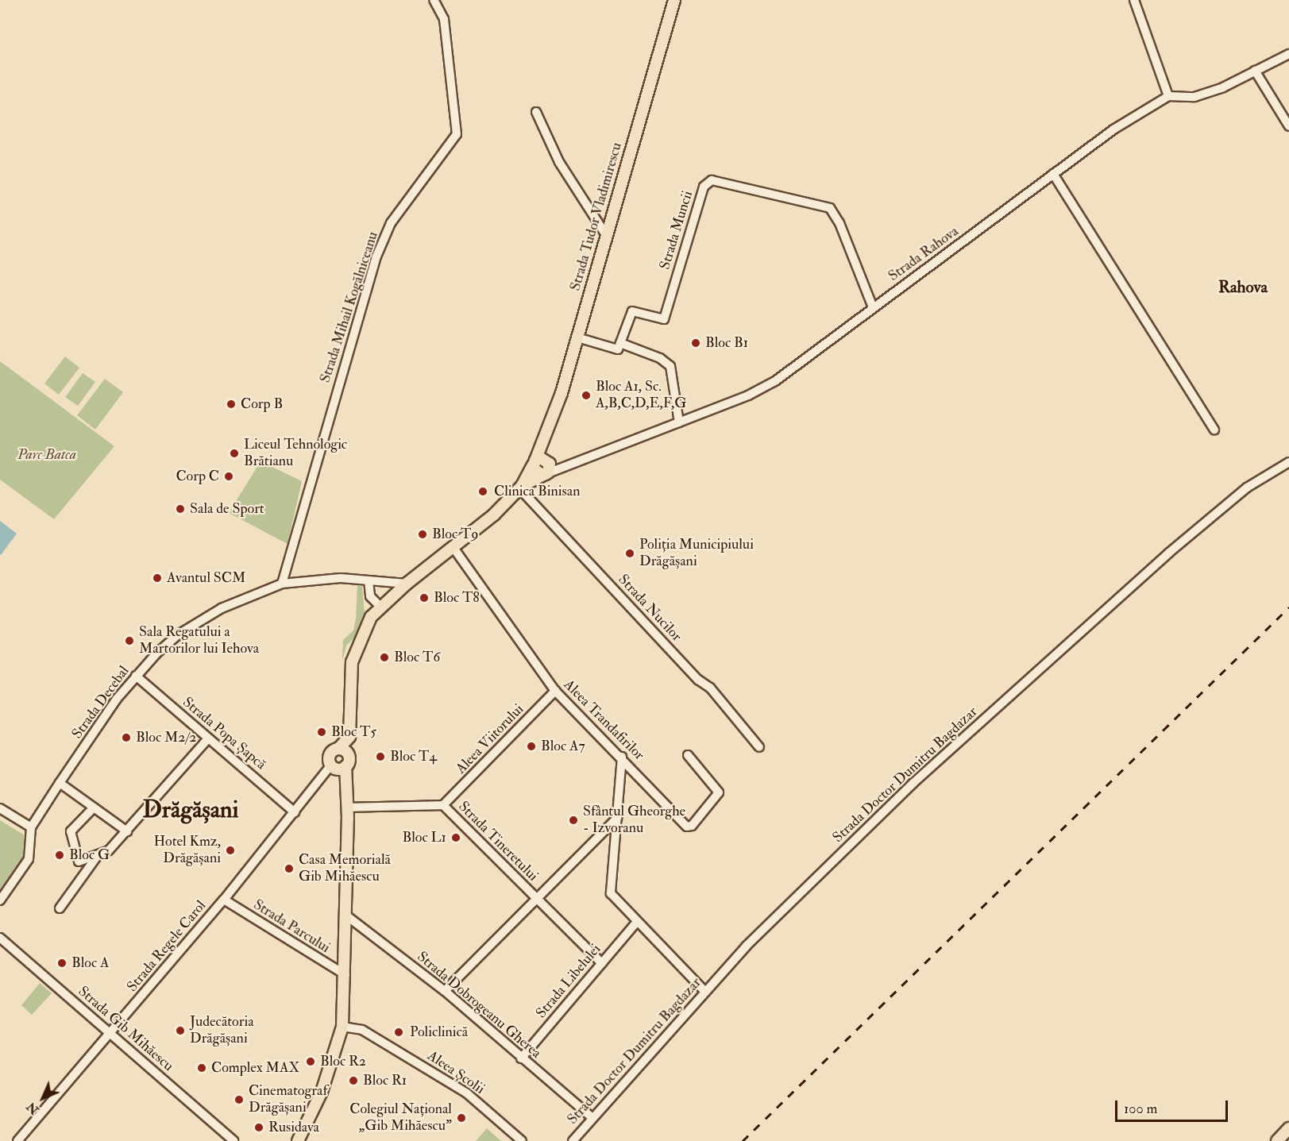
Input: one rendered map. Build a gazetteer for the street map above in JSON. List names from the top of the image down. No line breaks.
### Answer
{"streets":{"main road":["Strada Tudor Vladimirescu"],"street":["Strada Muncii","Strada Rahova","Strada Mihail Kogălniceanu","Strada Nucilor","Strada Decebal","Aleea Trandafirilor","Strada Popa Șapcă","Aleea Viitorului","Strada Doctor Dumitru Bagdazar","Strada Tineretului","Strada Parcului","Strada Regele Carol","Strada Libelulei","Strada Dobrogeanu Gherea","Strada Gib Mihăescu","Aleea Școlii"]},"crossings":[["Strada Tudor Vladimirescu","Strada Rahova"],["Strada Tudor Vladimirescu","Strada Nucilor"],["Strada Tudor Vladimirescu","Strada Decebal"],["Strada Tudor Vladimirescu","Aleea Trandafirilor"],["Strada Tudor Vladimirescu","Strada Tineretului"],["Strada Tudor Vladimirescu","Strada Parcului"],["Strada Tudor Vladimirescu","Strada Regele Carol"],["Strada Tudor Vladimirescu","Strada Dobrogeanu Gherea"],["Strada Tudor Vladimirescu","Aleea Școlii"],["Strada Muncii","Strada Rahova"],["Strada Mihail Kogălniceanu","Strada Decebal"],["Strada Decebal","Strada Popa Șapcă"],["Aleea Trandafirilor","Aleea Viitorului"],["Strada Popa Șapcă","Strada Regele Carol"],["Aleea Viitorului","Strada Tineretului"],["Strada Doctor Dumitru Bagdazar","Strada Dobrogeanu Gherea"],["Strada Tineretului","Strada Libelulei"],["Strada Parcului","Strada Regele Carol"],["Strada Regele Carol","Strada Gib Mihăescu"],["Strada Libelulei","Strada Dobrogeanu Gherea"]],"districts":["Rahova","Drăgășani"],"parks":["Parc Batca"],"places":["Bloc B1","Bloc A1, Sc. A,B,C,D,E,F,G","Corp B","Liceul Tehnologic Brătianu","Corp C","Clinica Binisan","Sala de Sport","Bloc T9","Poliția Municipiului Drăgășani","Avantul SCM","Bloc T8","Sala Regatului a Martorilor lui Iehova","Bloc T6","Bloc T5","Bloc M2/2","Bloc A7","Bloc T4","Sfântul Gheorghe - Izvoranu","Bloc L1","Hotel Kmz, Drăgășani","Bloc G","Casa Memorială Gib Mihăescu","Bloc A","Judecătoria Drăgășani","Policlinică","Bloc R2","Complex MAX","Bloc R1","Cinematograf Drăgășani","Colegiul Național „Gib Mihăescu”","Rusidava"],"scale_bar":"100 m","north":"bottom left"}
